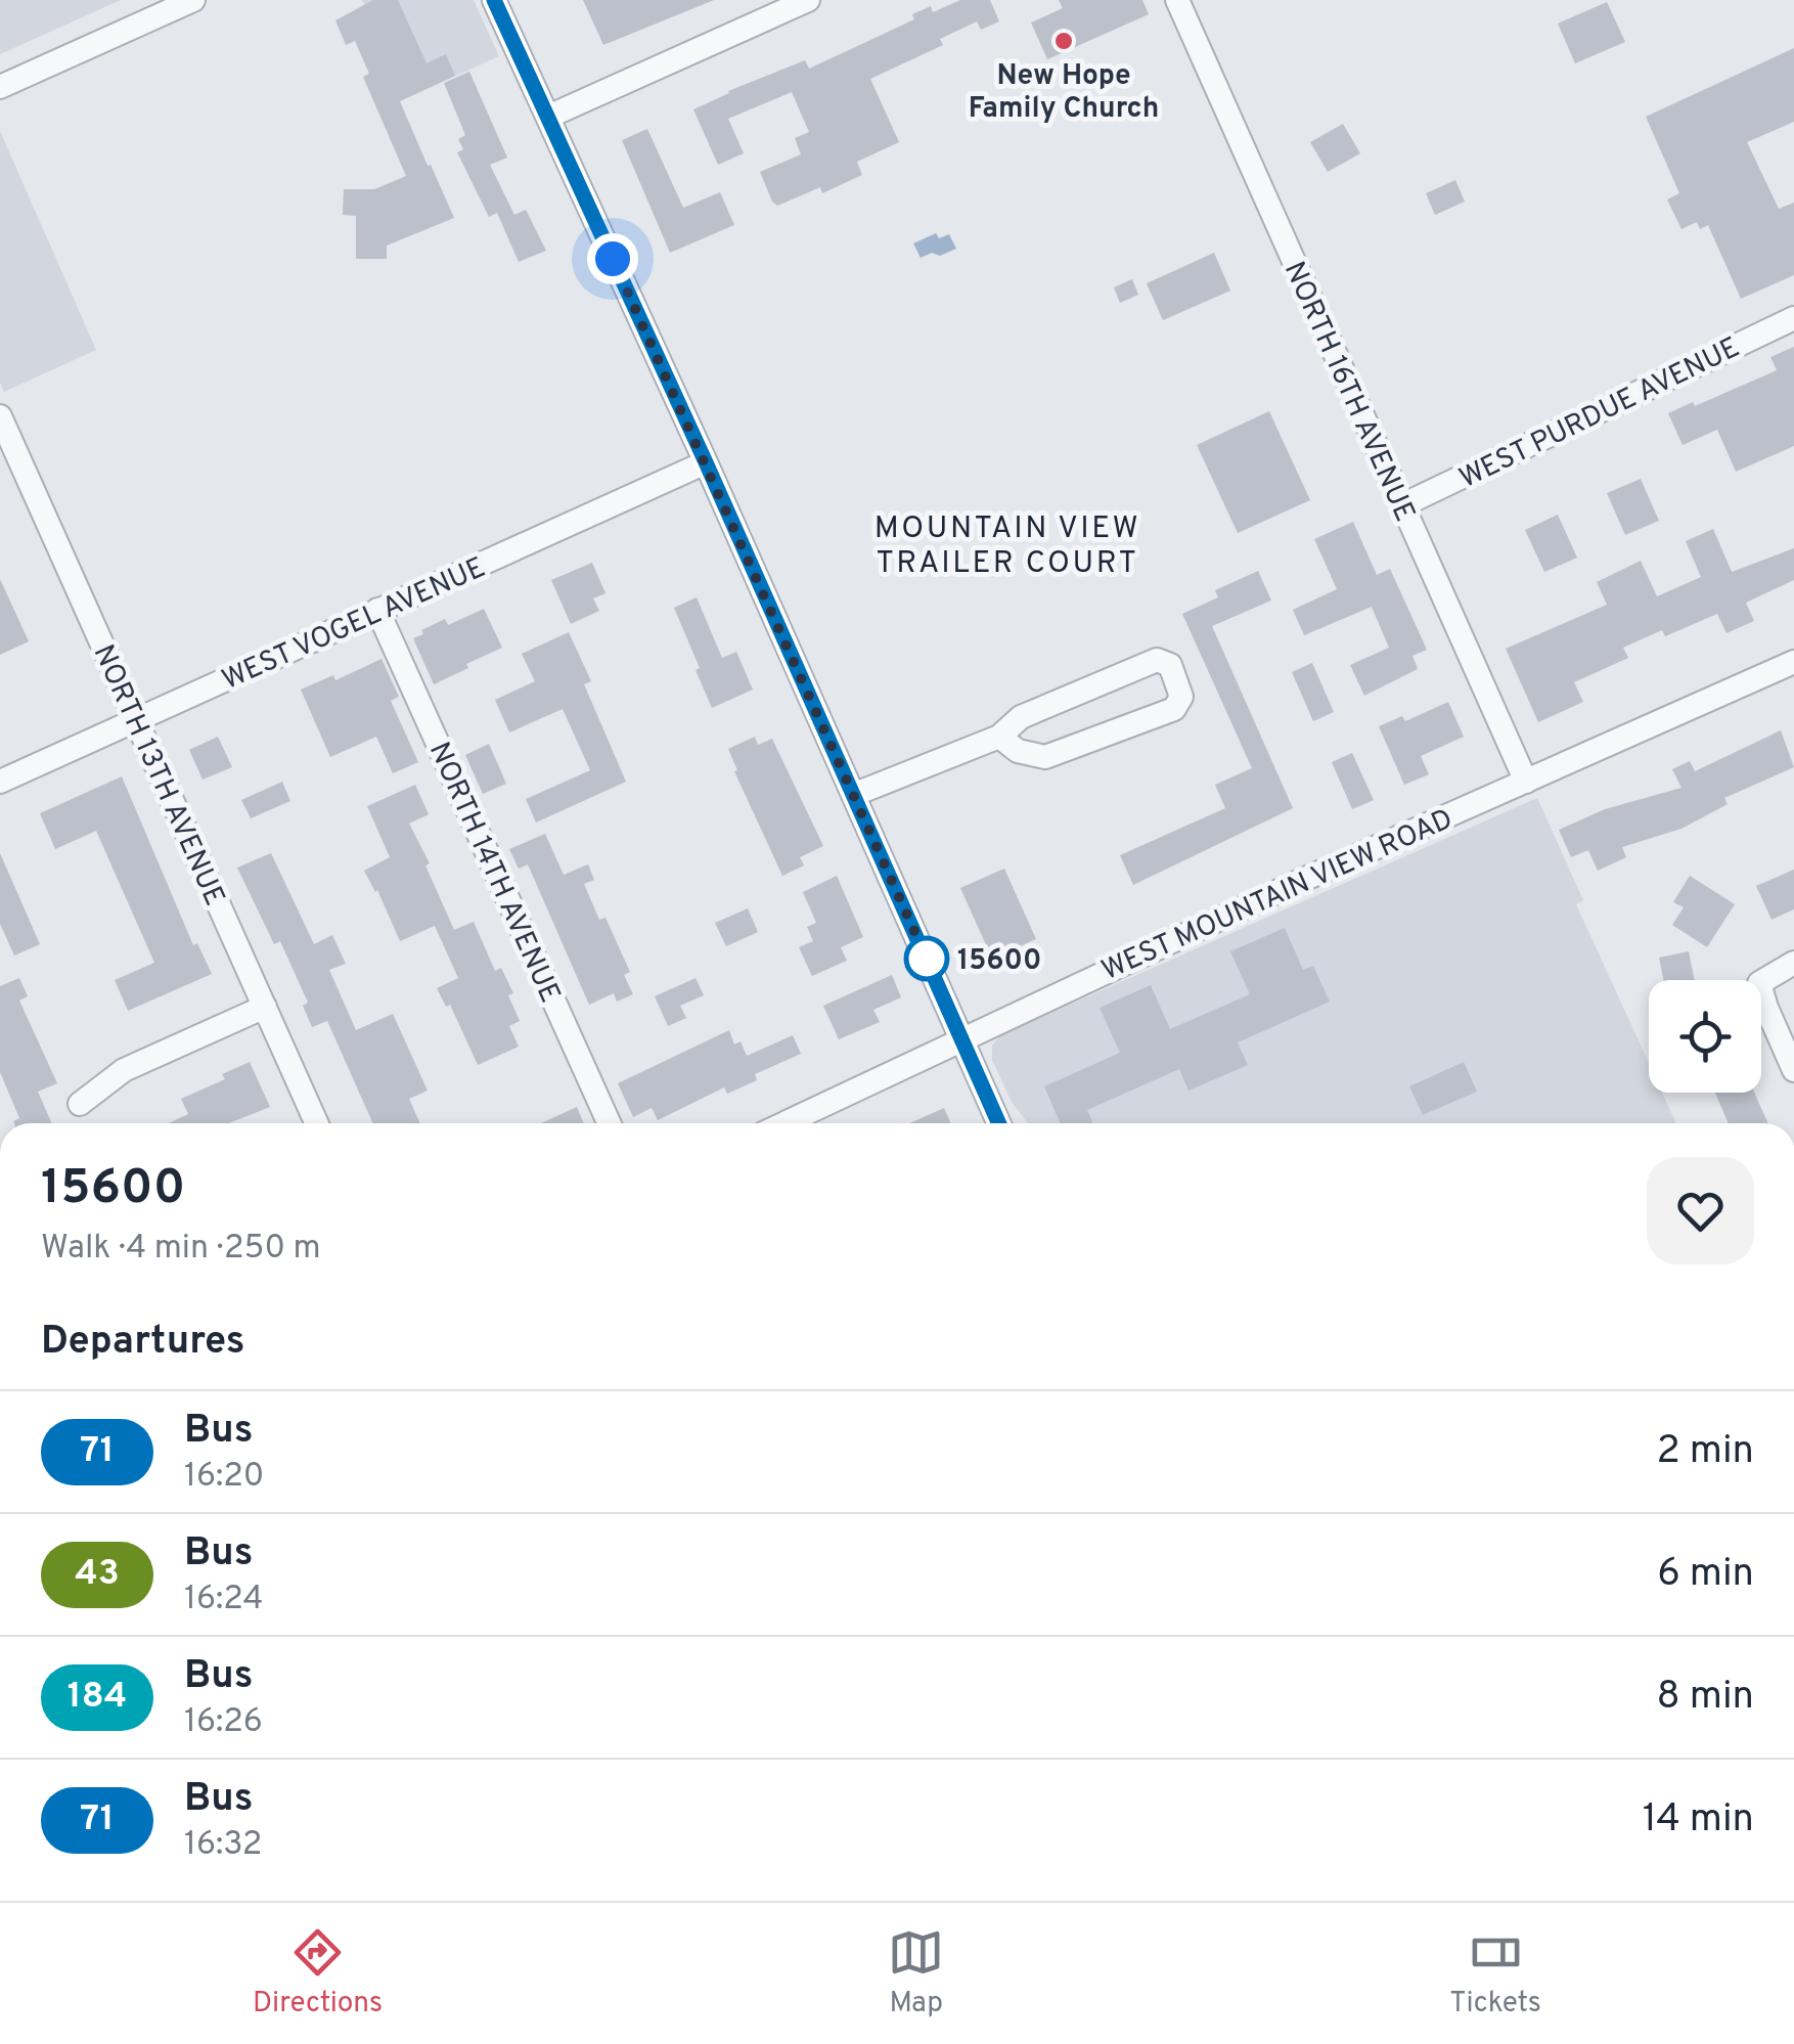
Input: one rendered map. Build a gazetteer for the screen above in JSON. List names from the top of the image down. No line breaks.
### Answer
{"streets":{"street":["NORTH 16TH AVENUE","WEST PURDUE AVENUE","WEST VOGEL AVENUE","NORTH 13TH AVENUE","NORTH 14TH AVENUE","WEST MOUNTAIN VIEW ROAD"]},"crossings":[["NORTH 16TH AVENUE","WEST PURDUE AVENUE"],["NORTH 16TH AVENUE","WEST MOUNTAIN VIEW ROAD"],["WEST VOGEL AVENUE","NORTH 13TH AVENUE"],["WEST VOGEL AVENUE","NORTH 14TH AVENUE"]],"districts":["MOUNTAIN VIEW TRAILER COURT"],"places":["New Hope Family Church","15600"],"lines":["bus line 71"],"page":{"heading":[["15600","Walk · 4 min · 250 m"],"Departures"],"list":[{"mark":"71","name":"Bus","note":"16:20","value":"2 min"},{"mark":"43","name":"Bus","note":"16:24","value":"6 min"},{"mark":"184","name":"Bus","note":"16:26","value":"8 min"},{"mark":"71","name":"Bus","note":"16:32","value":"14 min"}],"tabs":["Directions","Map","Tickets"]}}
